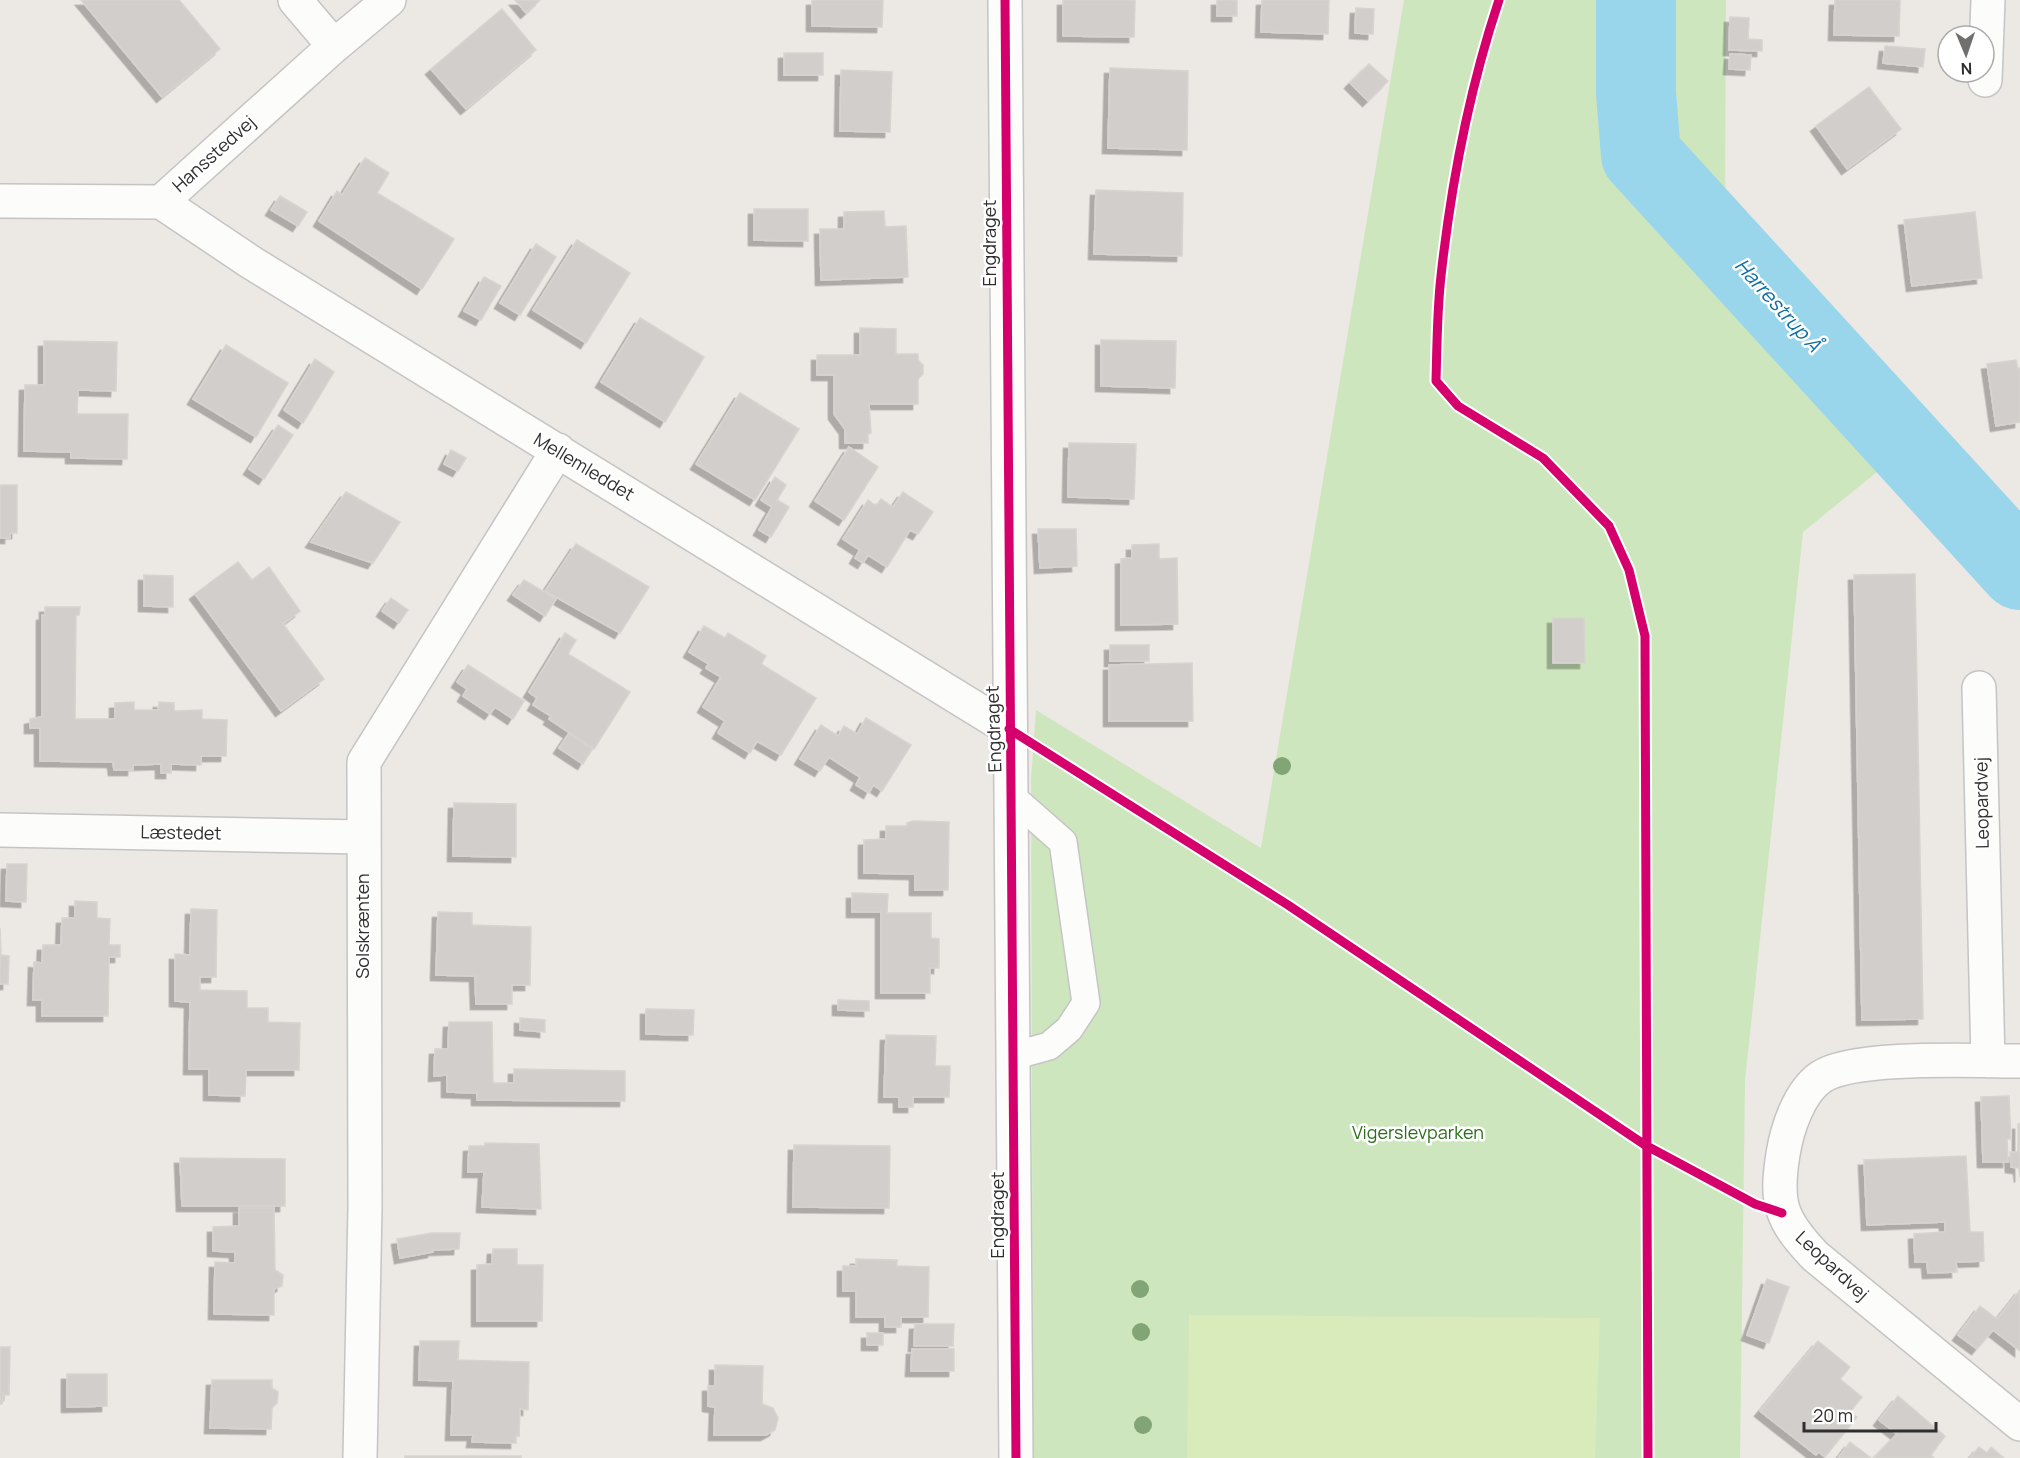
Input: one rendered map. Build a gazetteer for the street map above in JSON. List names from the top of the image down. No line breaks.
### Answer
{"streets":{"street":["Hansstedvej","Engdraget","Mellemleddet","Leopardvej","Læstedet","Solskrænten"]},"crossings":[["Hansstedvej","Mellemleddet"],["Engdraget","Mellemleddet"],["Mellemleddet","Solskrænten"],["Læstedet","Solskrænten"]],"water":["Harrestrup Å"],"parks":["Vigerslevparken"],"scale_bar":"20 m","north":"bottom"}
